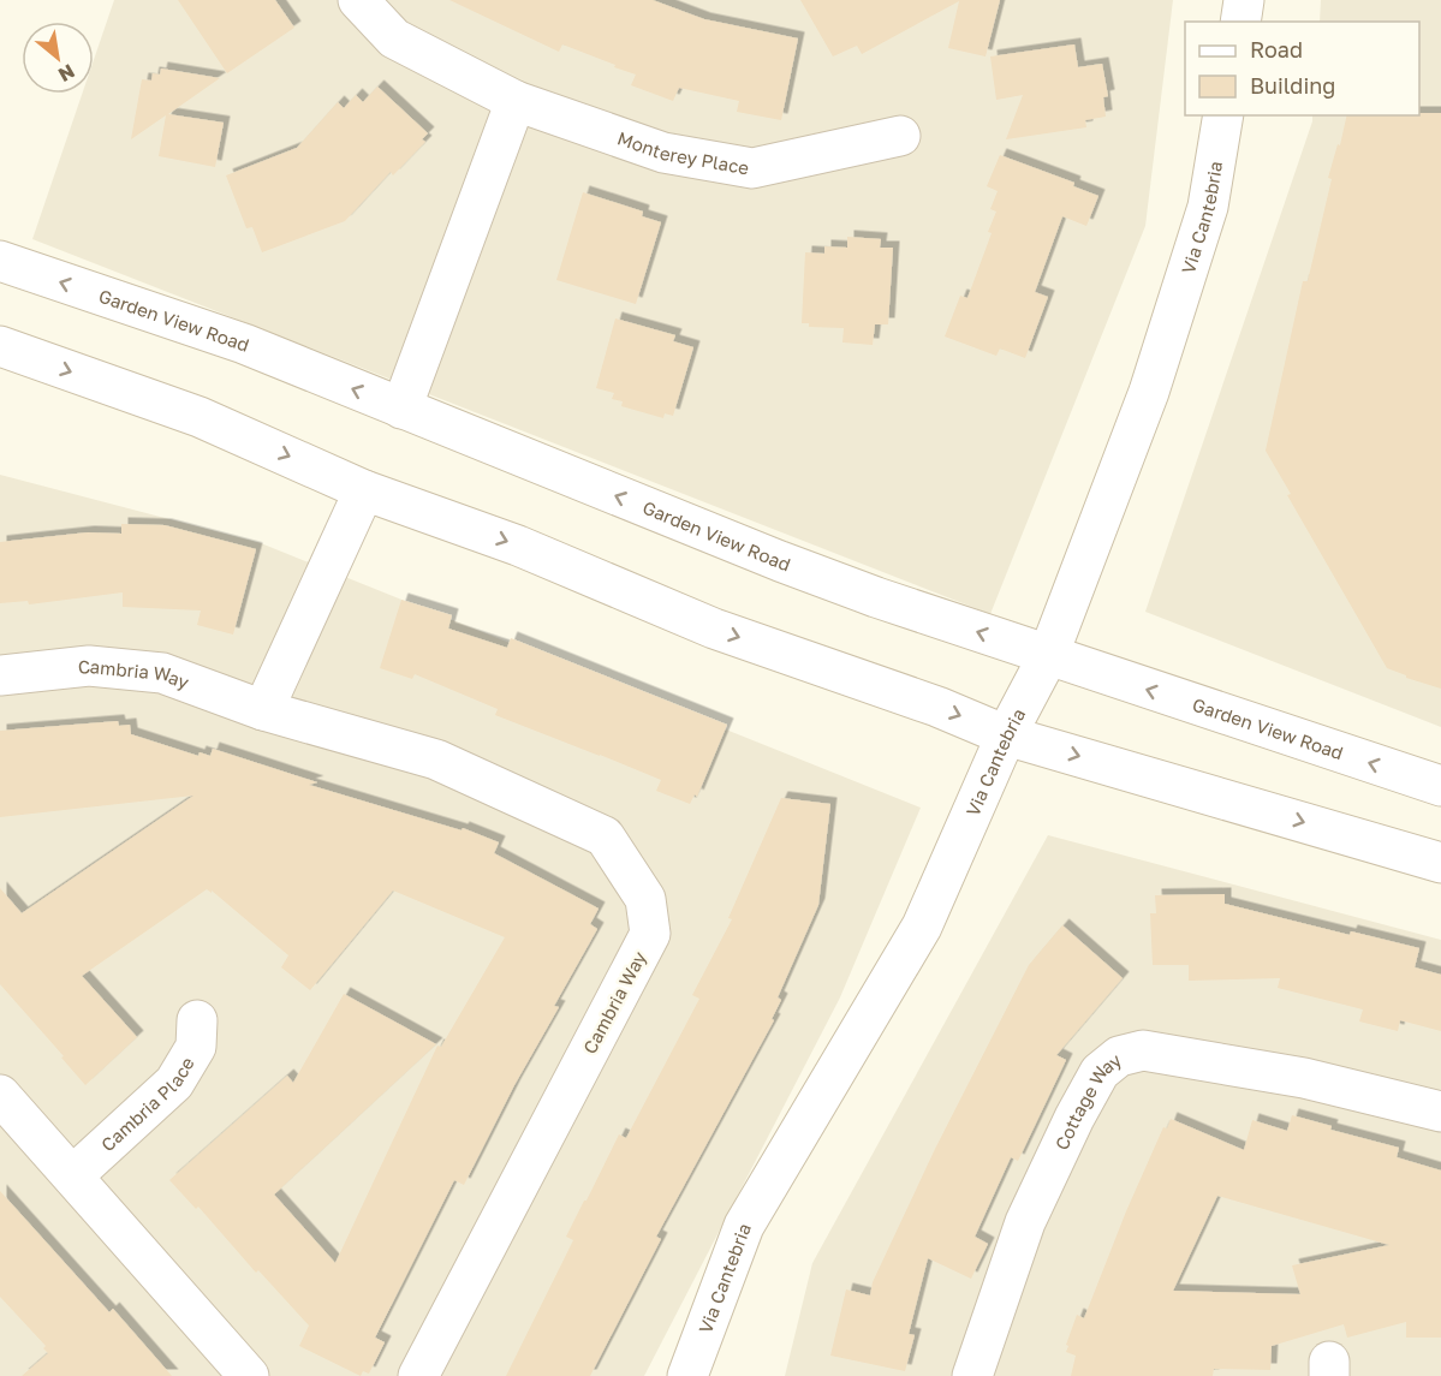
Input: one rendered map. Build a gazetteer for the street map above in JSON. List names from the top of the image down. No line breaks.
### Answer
{"streets":{"main road":["Monterey Place","Via Cantebria","Garden View Road","Cambria Way","Cambria Place","Cottage Way"]},"crossings":[["Via Cantebria","Garden View Road"]],"legend":["Road","Building"],"north":"bottom right"}
